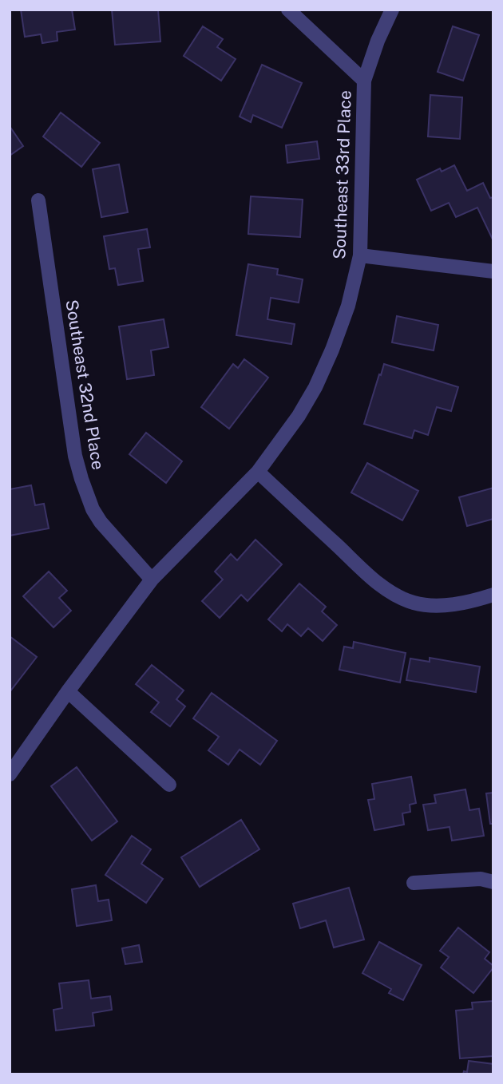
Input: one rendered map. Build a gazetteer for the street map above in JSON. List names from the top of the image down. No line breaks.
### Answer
{"streets":{"street":["Southeast 33rd Place","Southeast 32nd Place"]},"crossings":[["Southeast 33rd Place","Southeast 32nd Place"]]}
